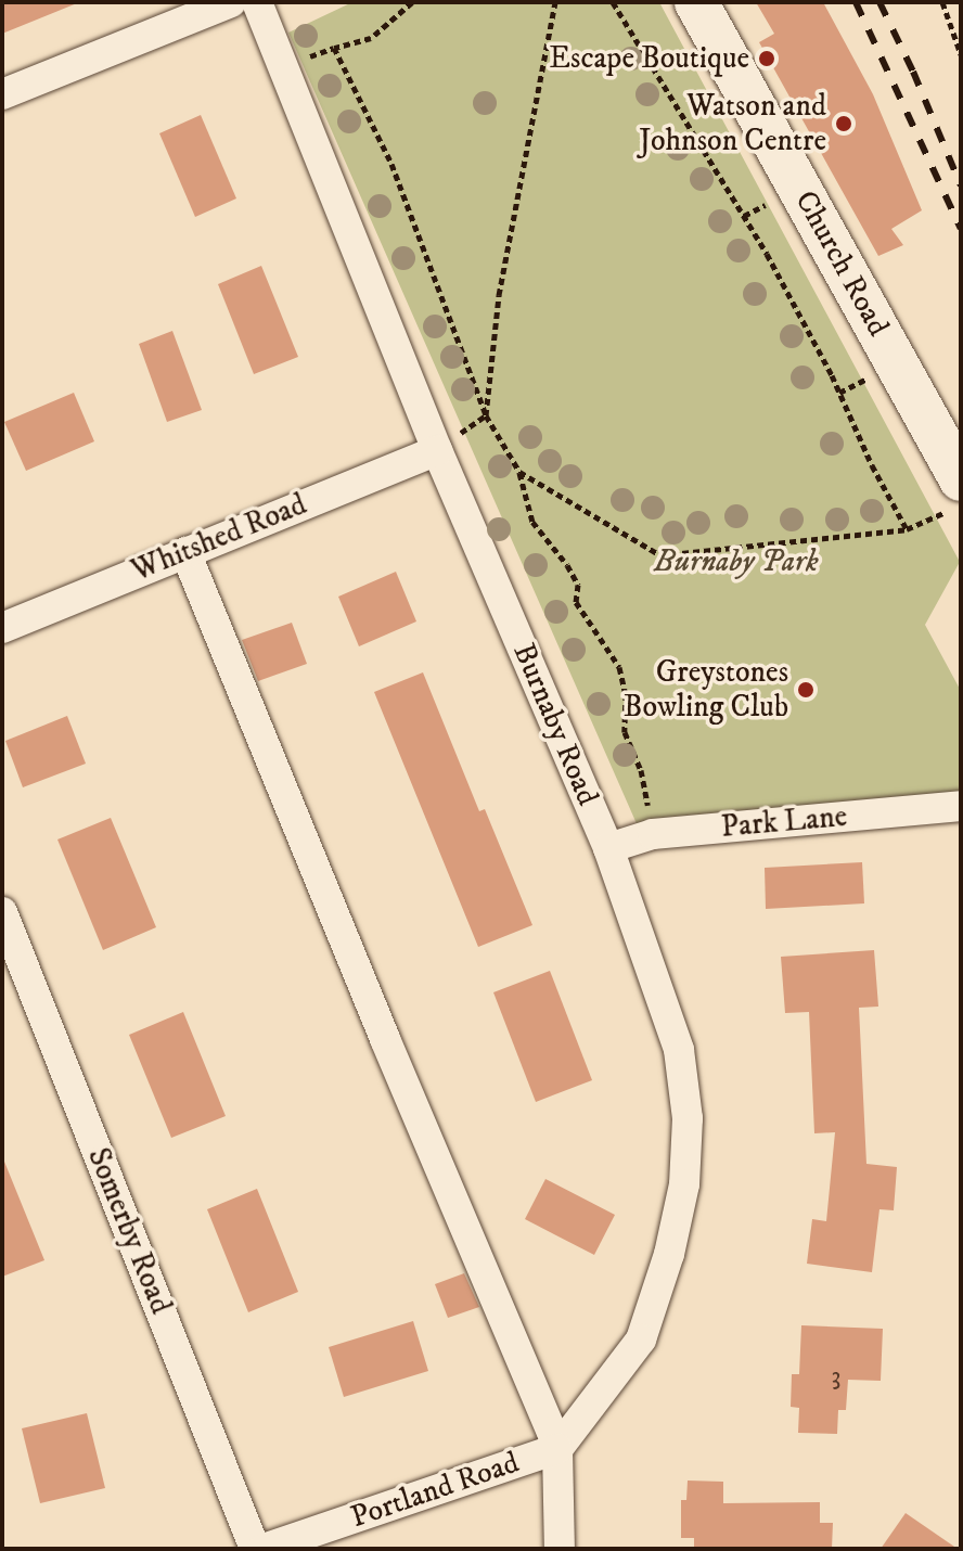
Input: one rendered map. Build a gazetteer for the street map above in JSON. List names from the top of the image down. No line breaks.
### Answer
{"streets":{"main road":["Church Road"],"street":["Whitshed Road","Burnaby Road","Park Lane","Somerby Road","Portland Road"]},"crossings":[["Whitshed Road","Burnaby Road"],["Burnaby Road","Park Lane"],["Burnaby Road","Portland Road"]],"parks":["Burnaby Park"],"places":["Escape Boutique","Watson and Johnson Centre","Greystones Bowling Club"],"house_numbers":["3"]}
